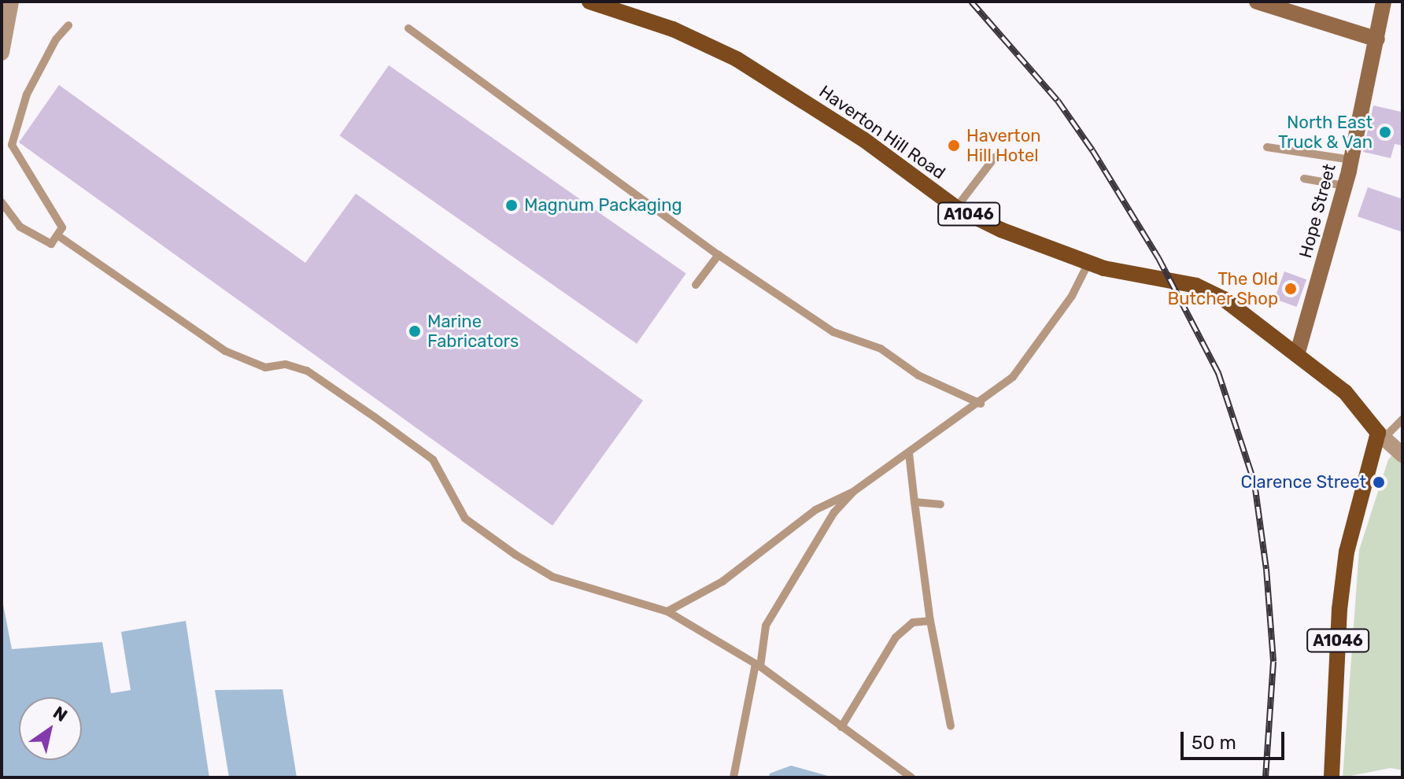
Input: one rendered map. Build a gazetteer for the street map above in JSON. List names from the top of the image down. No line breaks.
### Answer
{"streets":{"main road":["Haverton Hill Road","Hope Street","A1046"]},"crossings":[["Haverton Hill Road","Hope Street"],["Haverton Hill Road","A1046"],["Hope Street","A1046"]],"places":["North East Truck & Van","Haverton Hill Hotel","Magnum Packaging","The Old Butcher Shop","Marine Fabricators","Clarence Street"],"scale_bar":"50 m","north":"top right"}
